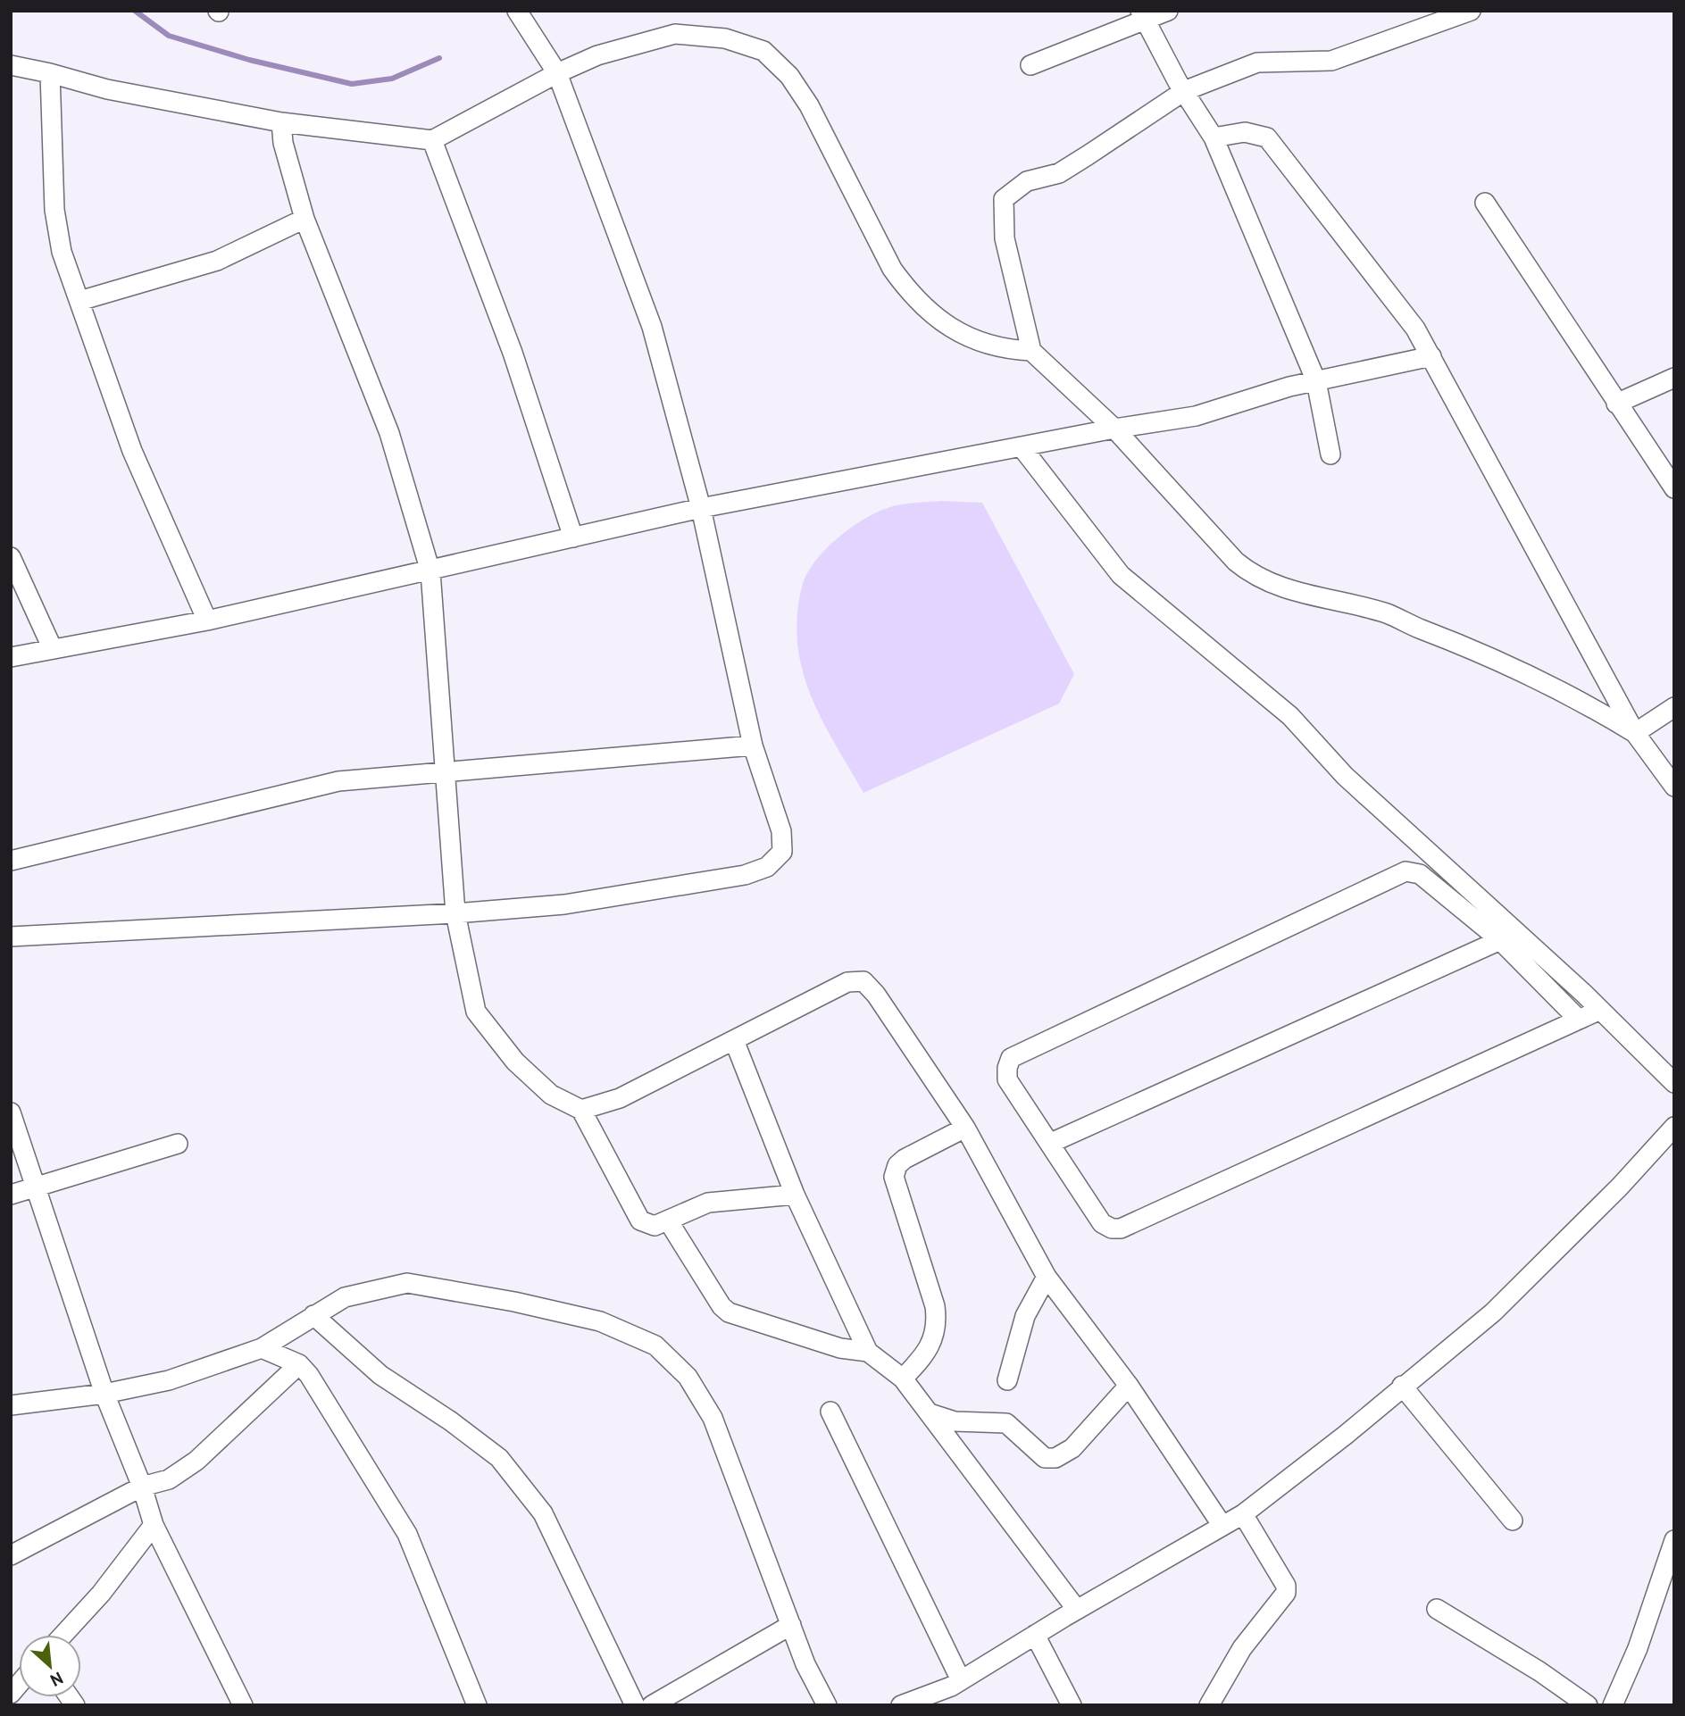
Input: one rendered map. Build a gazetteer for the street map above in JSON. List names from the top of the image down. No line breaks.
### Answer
{"north":"bottom right"}
